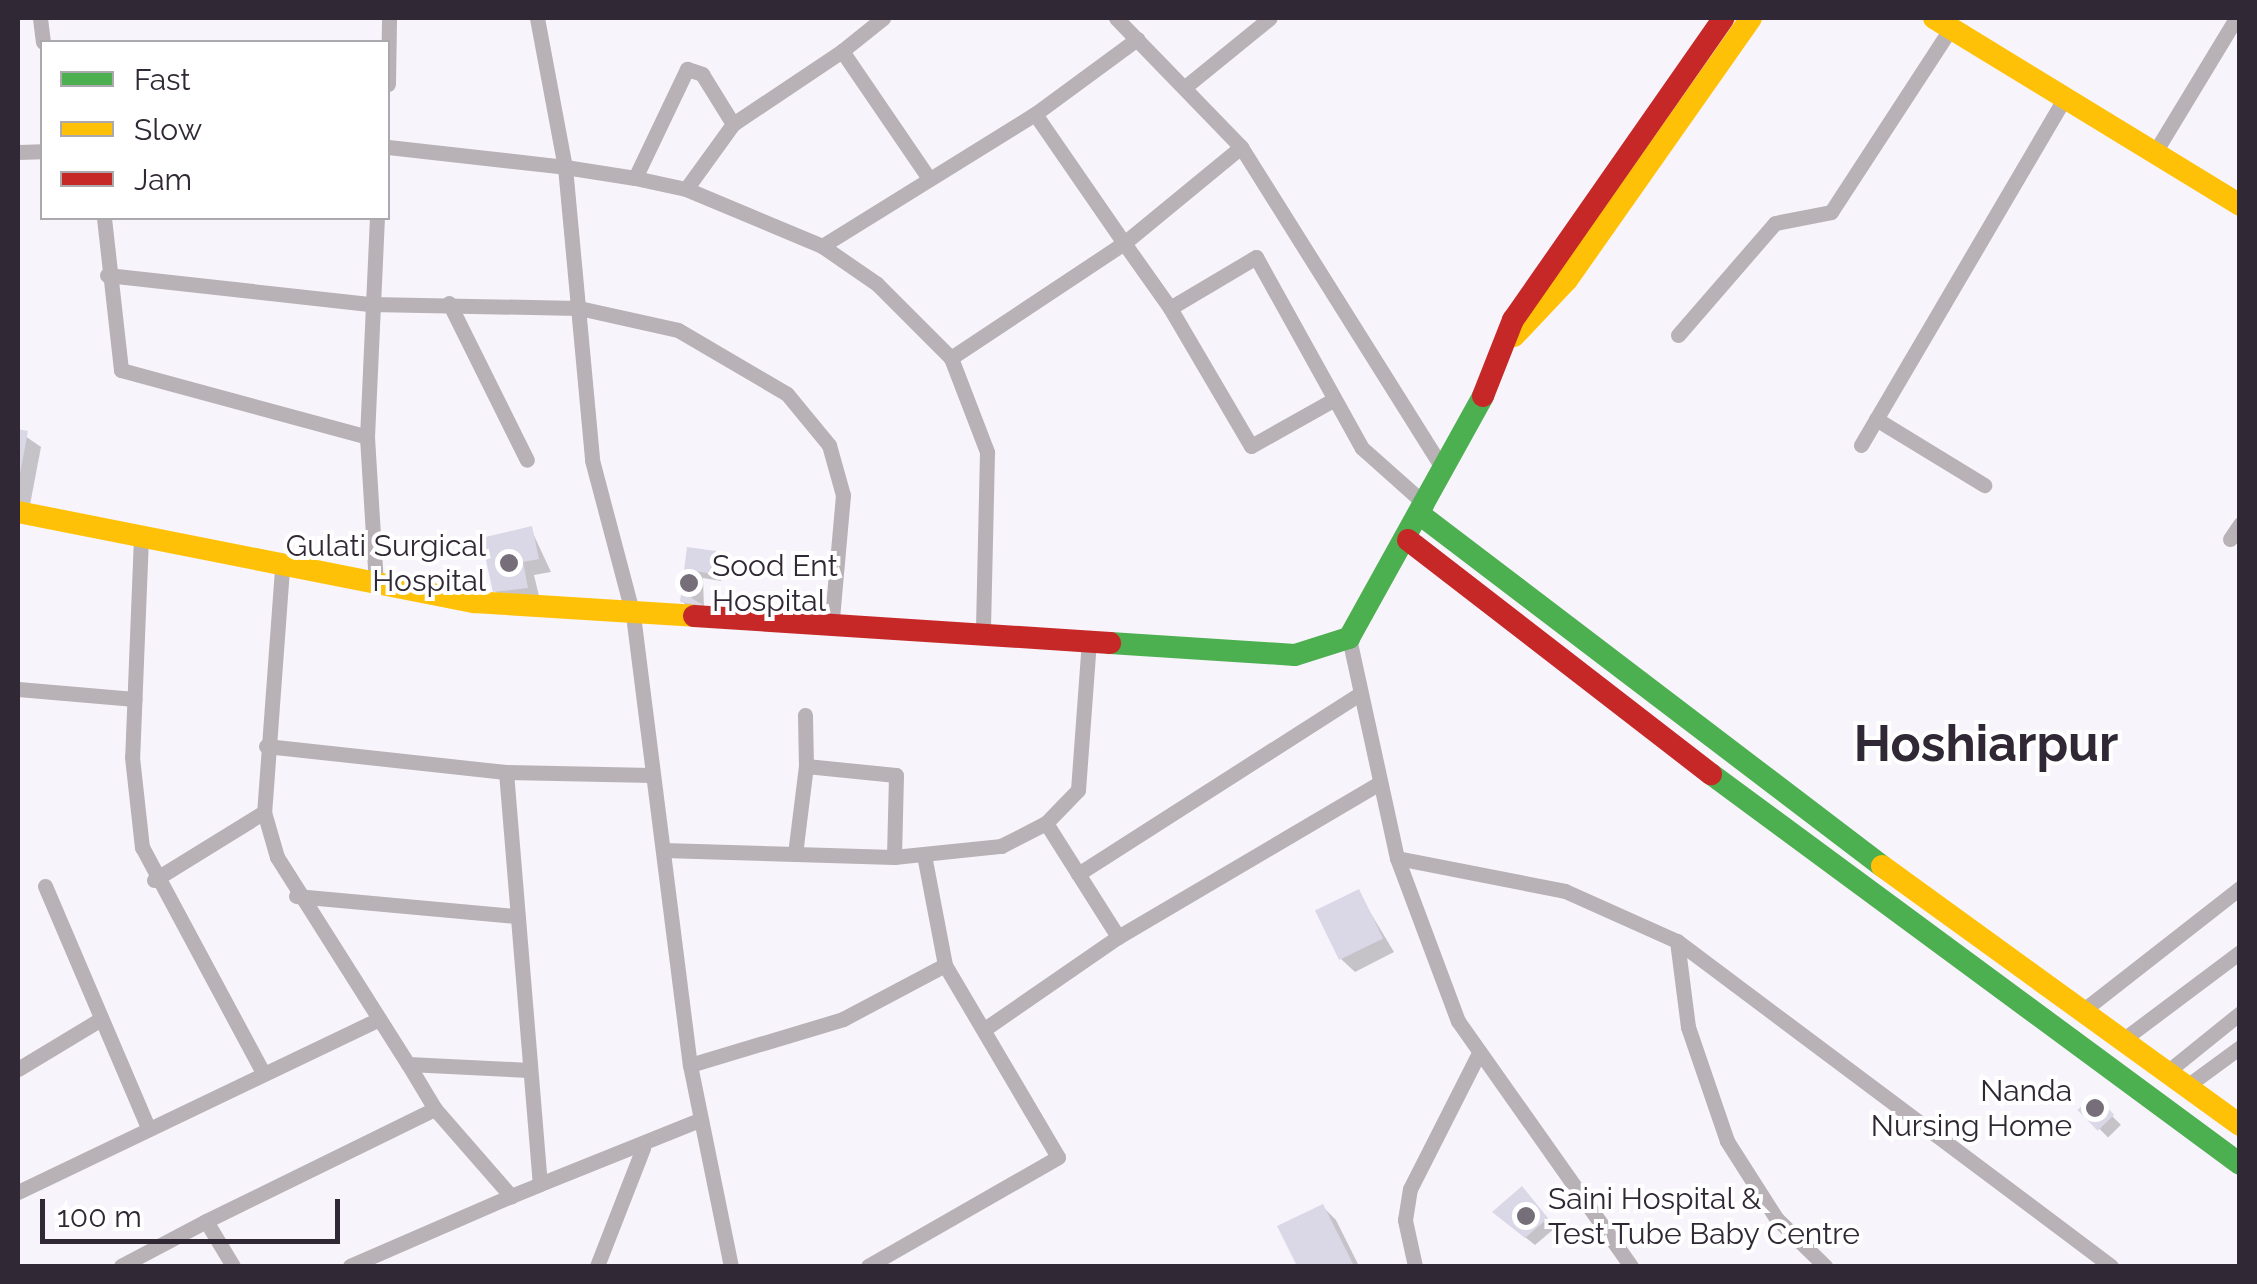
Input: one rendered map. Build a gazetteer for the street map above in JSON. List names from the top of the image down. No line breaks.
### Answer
{"districts":["Hoshiarpur"],"places":["Gulati Surgical Hospital","Sood Ent Hospital","Nanda Nursing Home","Saini Hospital & Test Tube Baby Centre"],"legend":["Fast","Slow","Jam"],"scale_bar":"100 m"}
